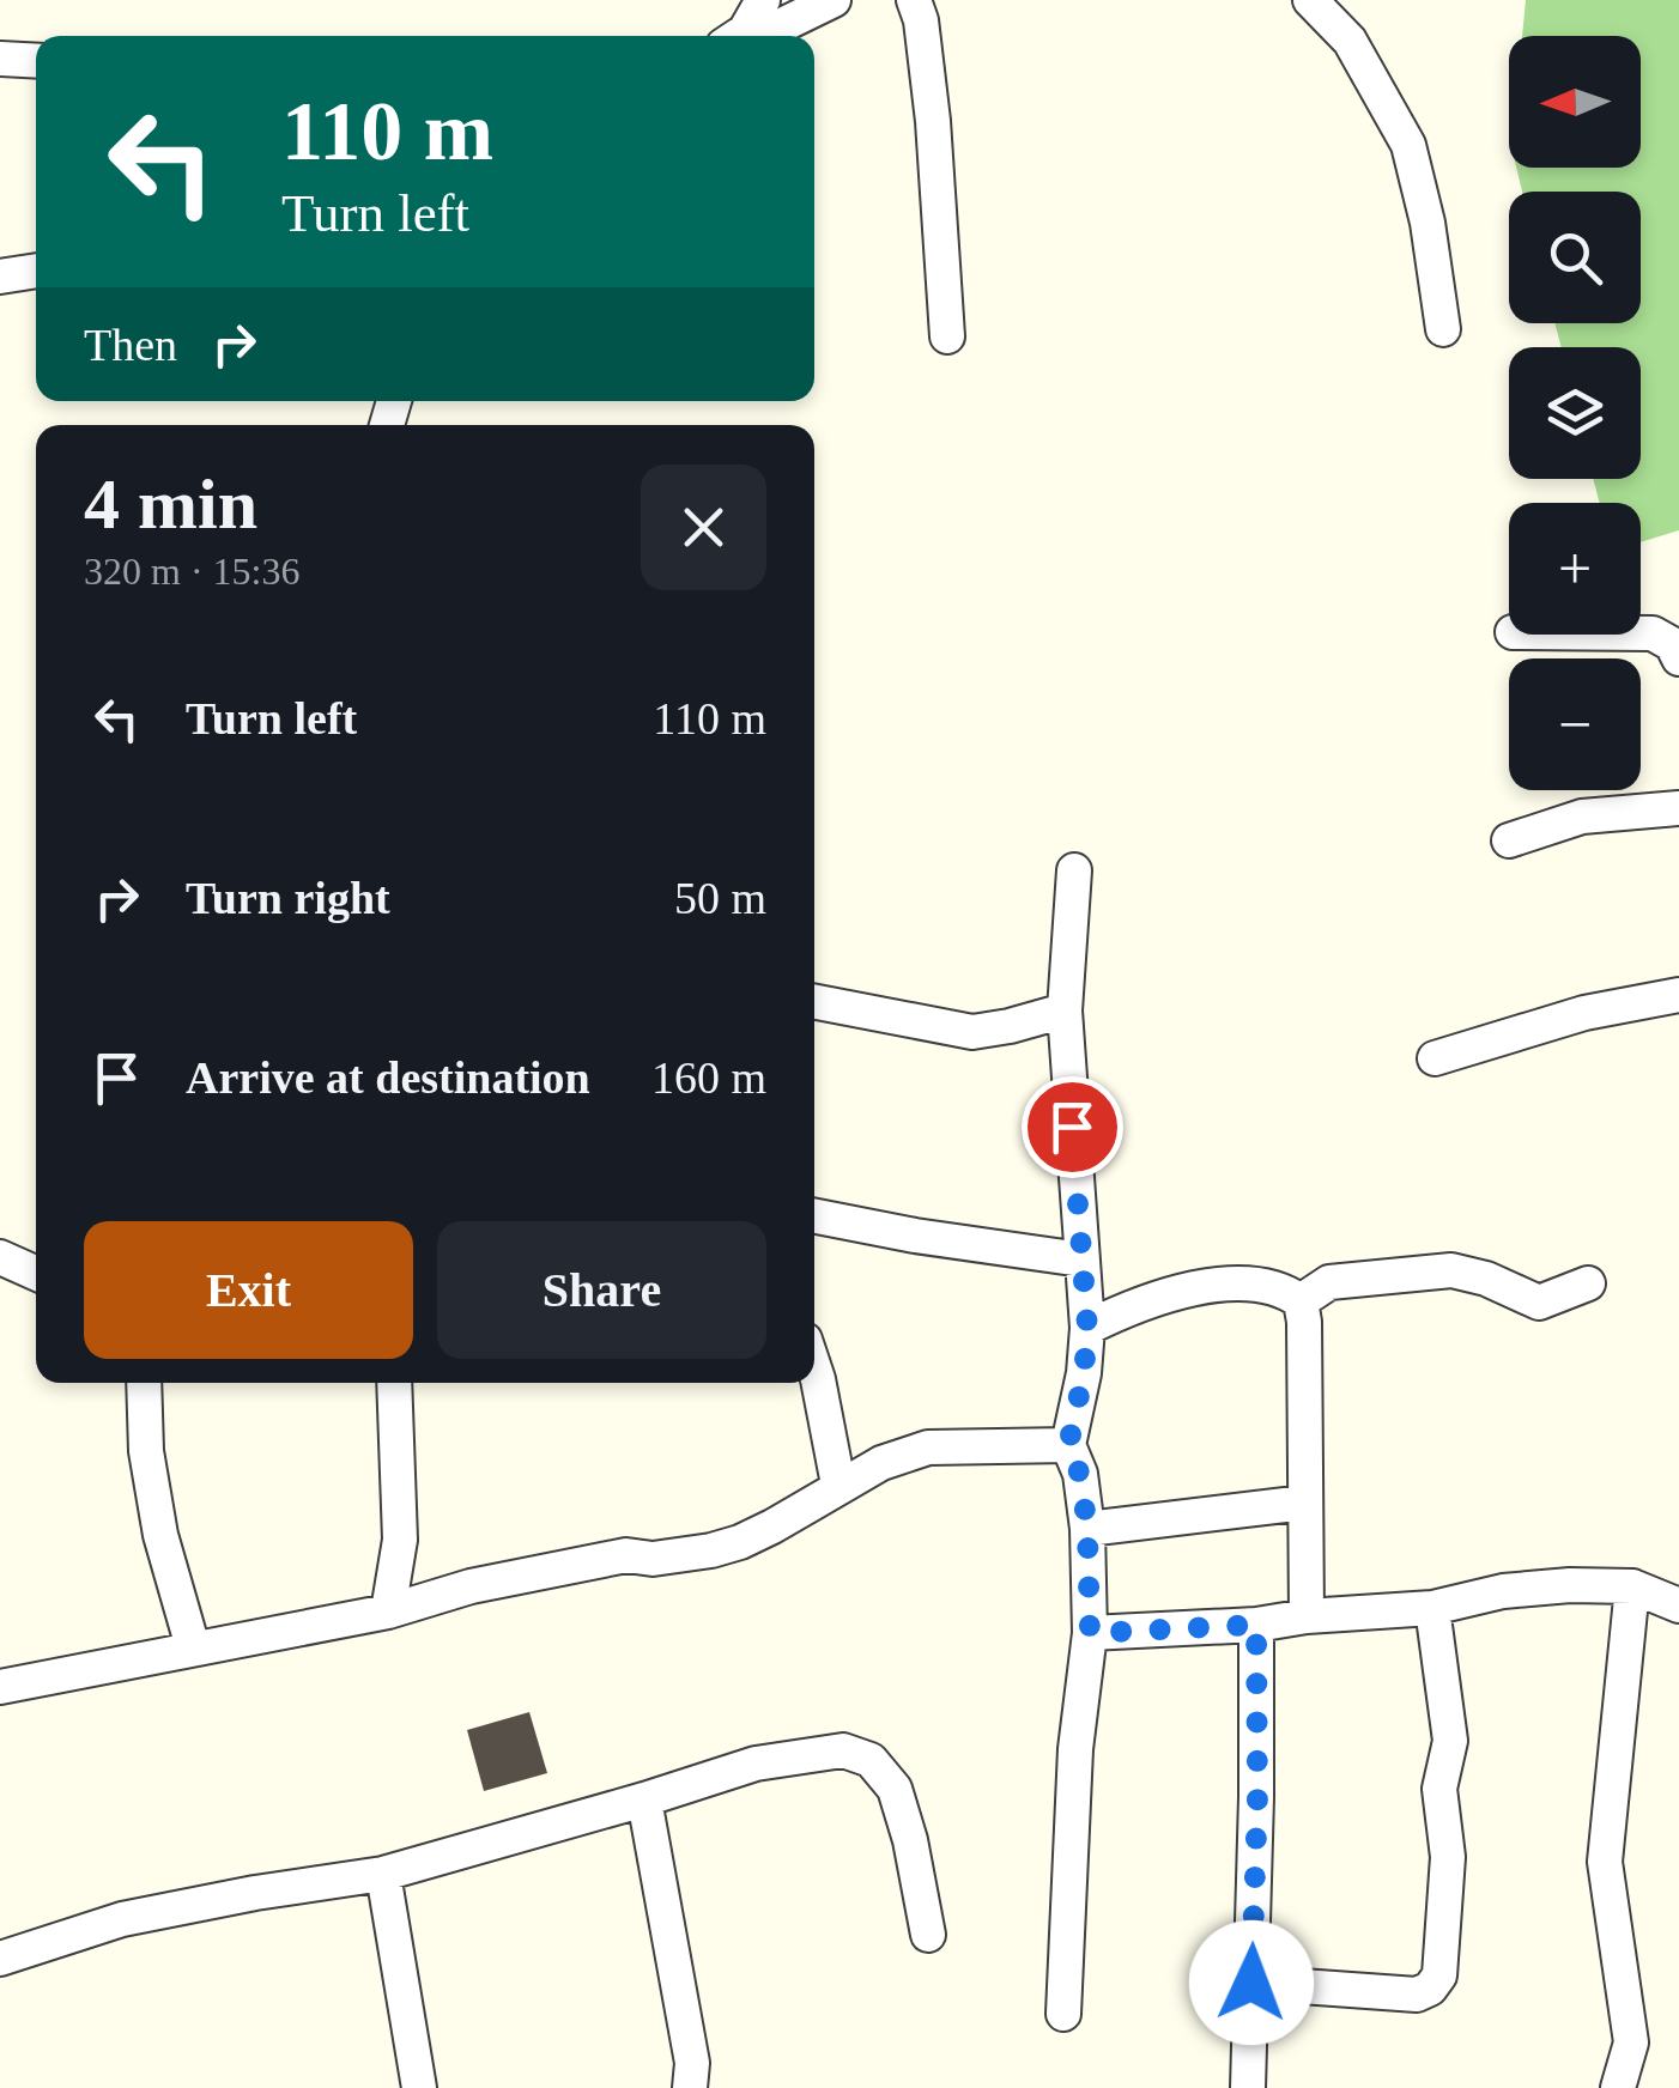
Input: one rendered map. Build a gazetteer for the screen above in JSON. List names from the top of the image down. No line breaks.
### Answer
{"north":"left","page":{"map_buttons":["+","−"],"turn":["110 m","Turn left"],"then":"Then","heading":["4 min","320 m · 15:36"],"list":[{"name":"Turn left","value":"110 m"},{"name":"Turn right","value":"50 m"},{"name":"Arrive at destination","value":"160 m"}],"buttons":["Exit","Share"]}}
